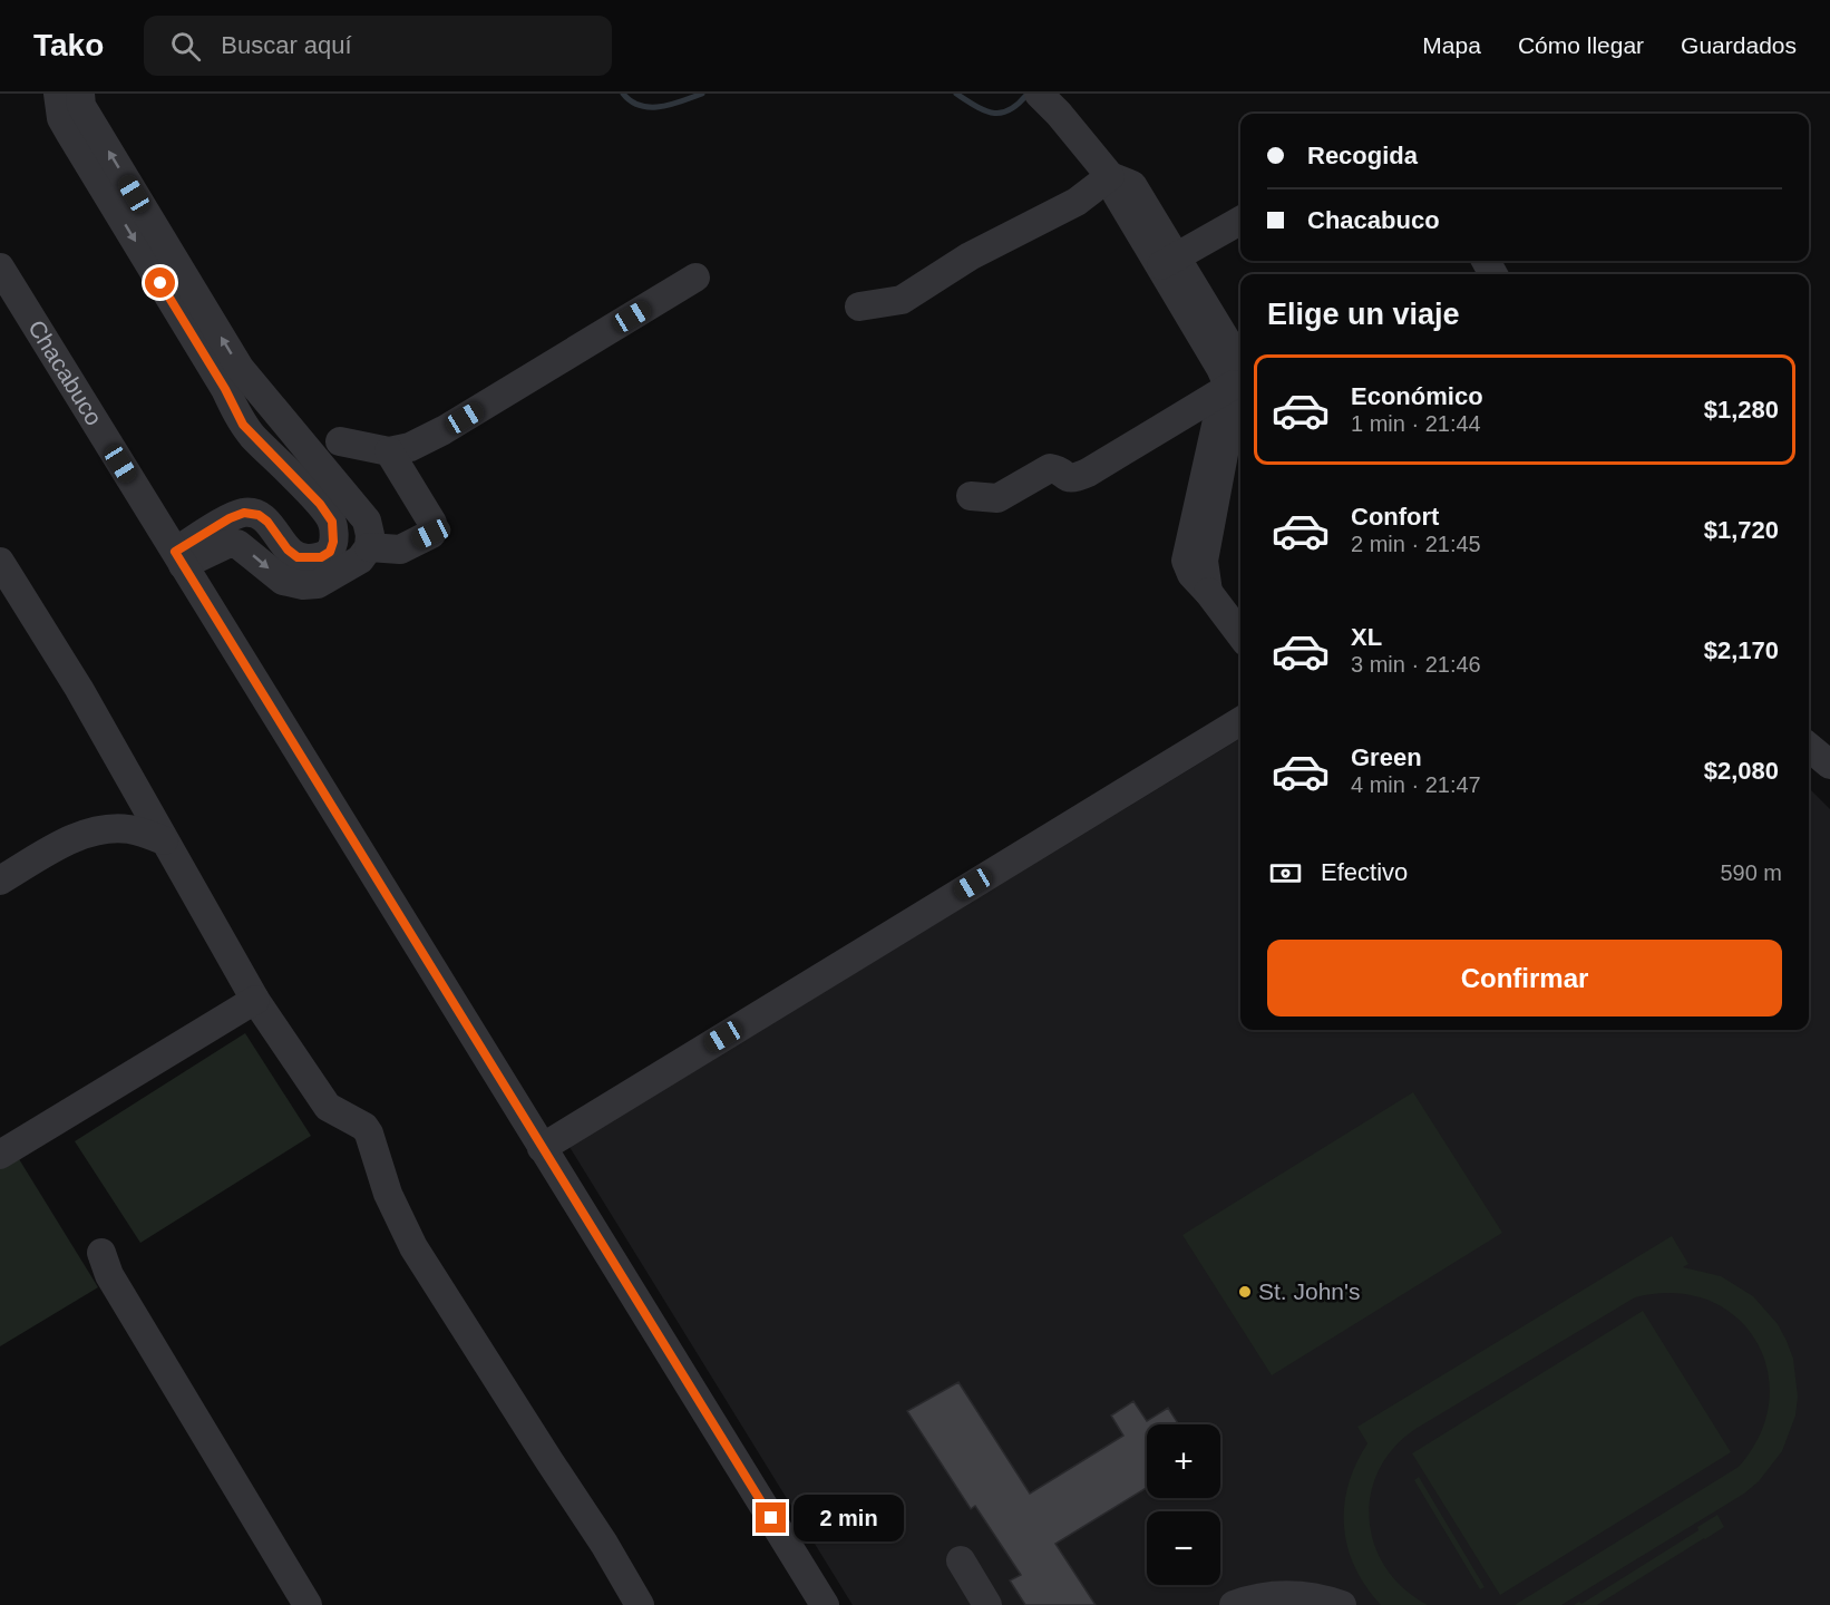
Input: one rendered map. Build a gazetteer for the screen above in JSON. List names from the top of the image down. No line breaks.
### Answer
{"streets":{"street":["Chacabuco"]},"places":["St. John's"],"page":{"header":"Tako","search":"Buscar aquí","nav":["Mapa","Cómo llegar","Guardados"],"banner":["Recogida","Chacabuco"],"heading":"Elige un viaje","list":[{"name":"Económico","note":"1 min · 21:44","value":"$1,280"},{"name":"Confort","note":"2 min · 21:45","value":"$1,720"},{"name":"XL","note":"3 min · 21:46","value":"$2,170"},{"name":"Green","note":"4 min · 21:47","value":"$2,080"}],"pay":["Efectivo","590 m"],"buttons":"Confirmar","map_buttons":["+","−"],"bubble":"2 min"}}
